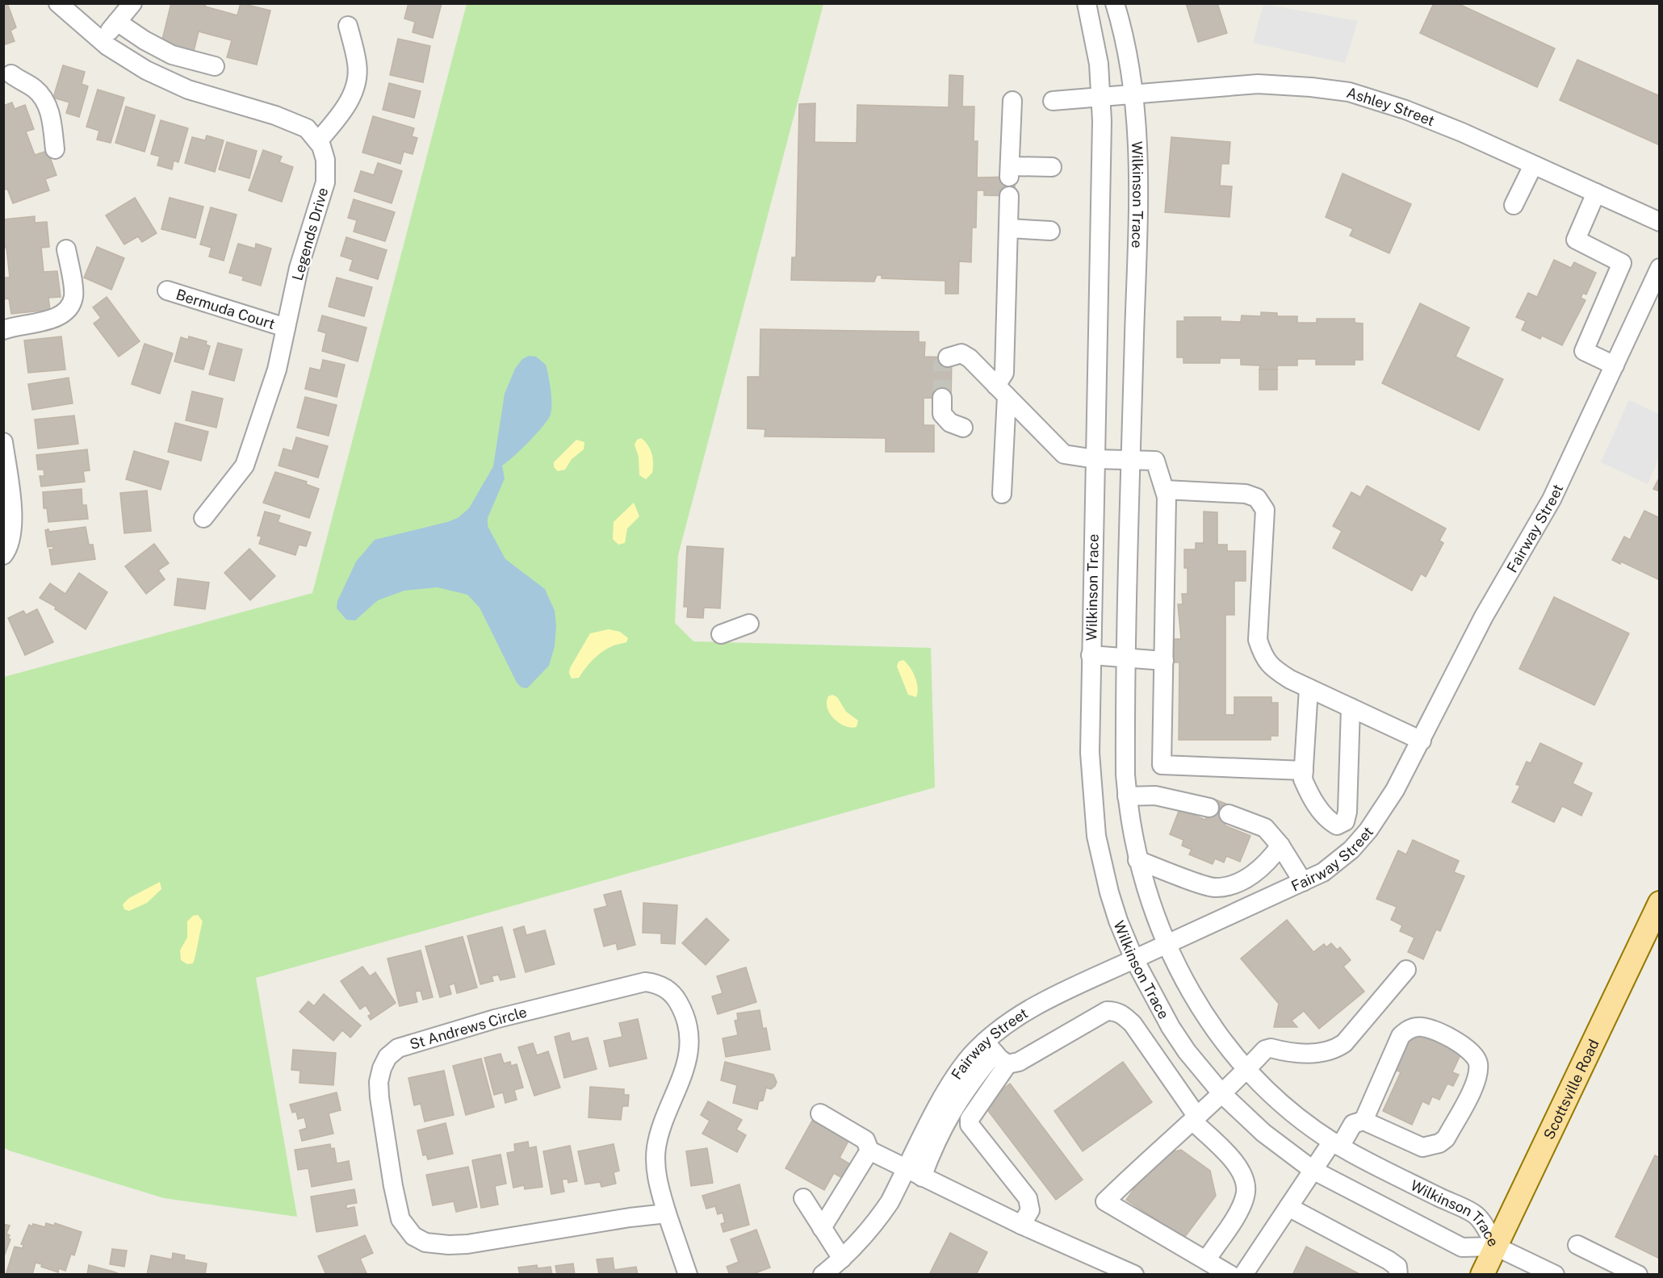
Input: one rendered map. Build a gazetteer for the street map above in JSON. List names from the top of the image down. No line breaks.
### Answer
{"streets":{"main road":["Scottsville Road"],"street":["Ashley Street","Wilkinson Trace","Legends Drive","Bermuda Court","Fairway Street","St Andrews Circle"]},"crossings":[["Ashley Street","Wilkinson Trace"],["Wilkinson Trace","Fairway Street"],["Wilkinson Trace","Scottsville Road"],["Legends Drive","Bermuda Court"]]}
